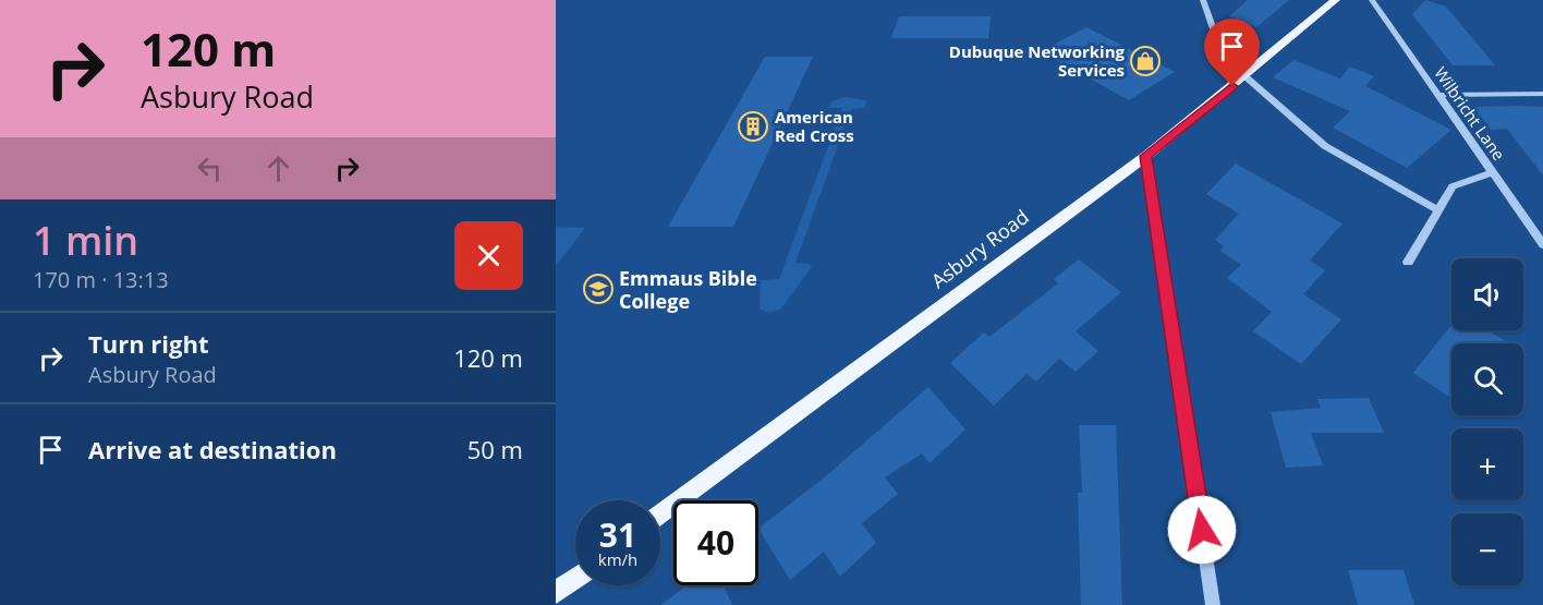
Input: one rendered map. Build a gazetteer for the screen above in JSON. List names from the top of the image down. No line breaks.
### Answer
{"streets":{"main road":["Asbury Road"],"street":["Wilbricht Lane"]},"places":{"shop":["Dubuque Networking Services"],"building":["American Red Cross"],"school or university":["Emmaus Bible College"]},"page":{"turn":["120 m","Asbury Road"],"heading":["1 min","170 m · 13:13"],"map_buttons":["+","−"],"list":[{"name":"Turn right","note":"Asbury Road","value":"120 m"},{"name":"Arrive at destination","value":"50 m"}],"speed":"31 km/h","limit":"40"}}
